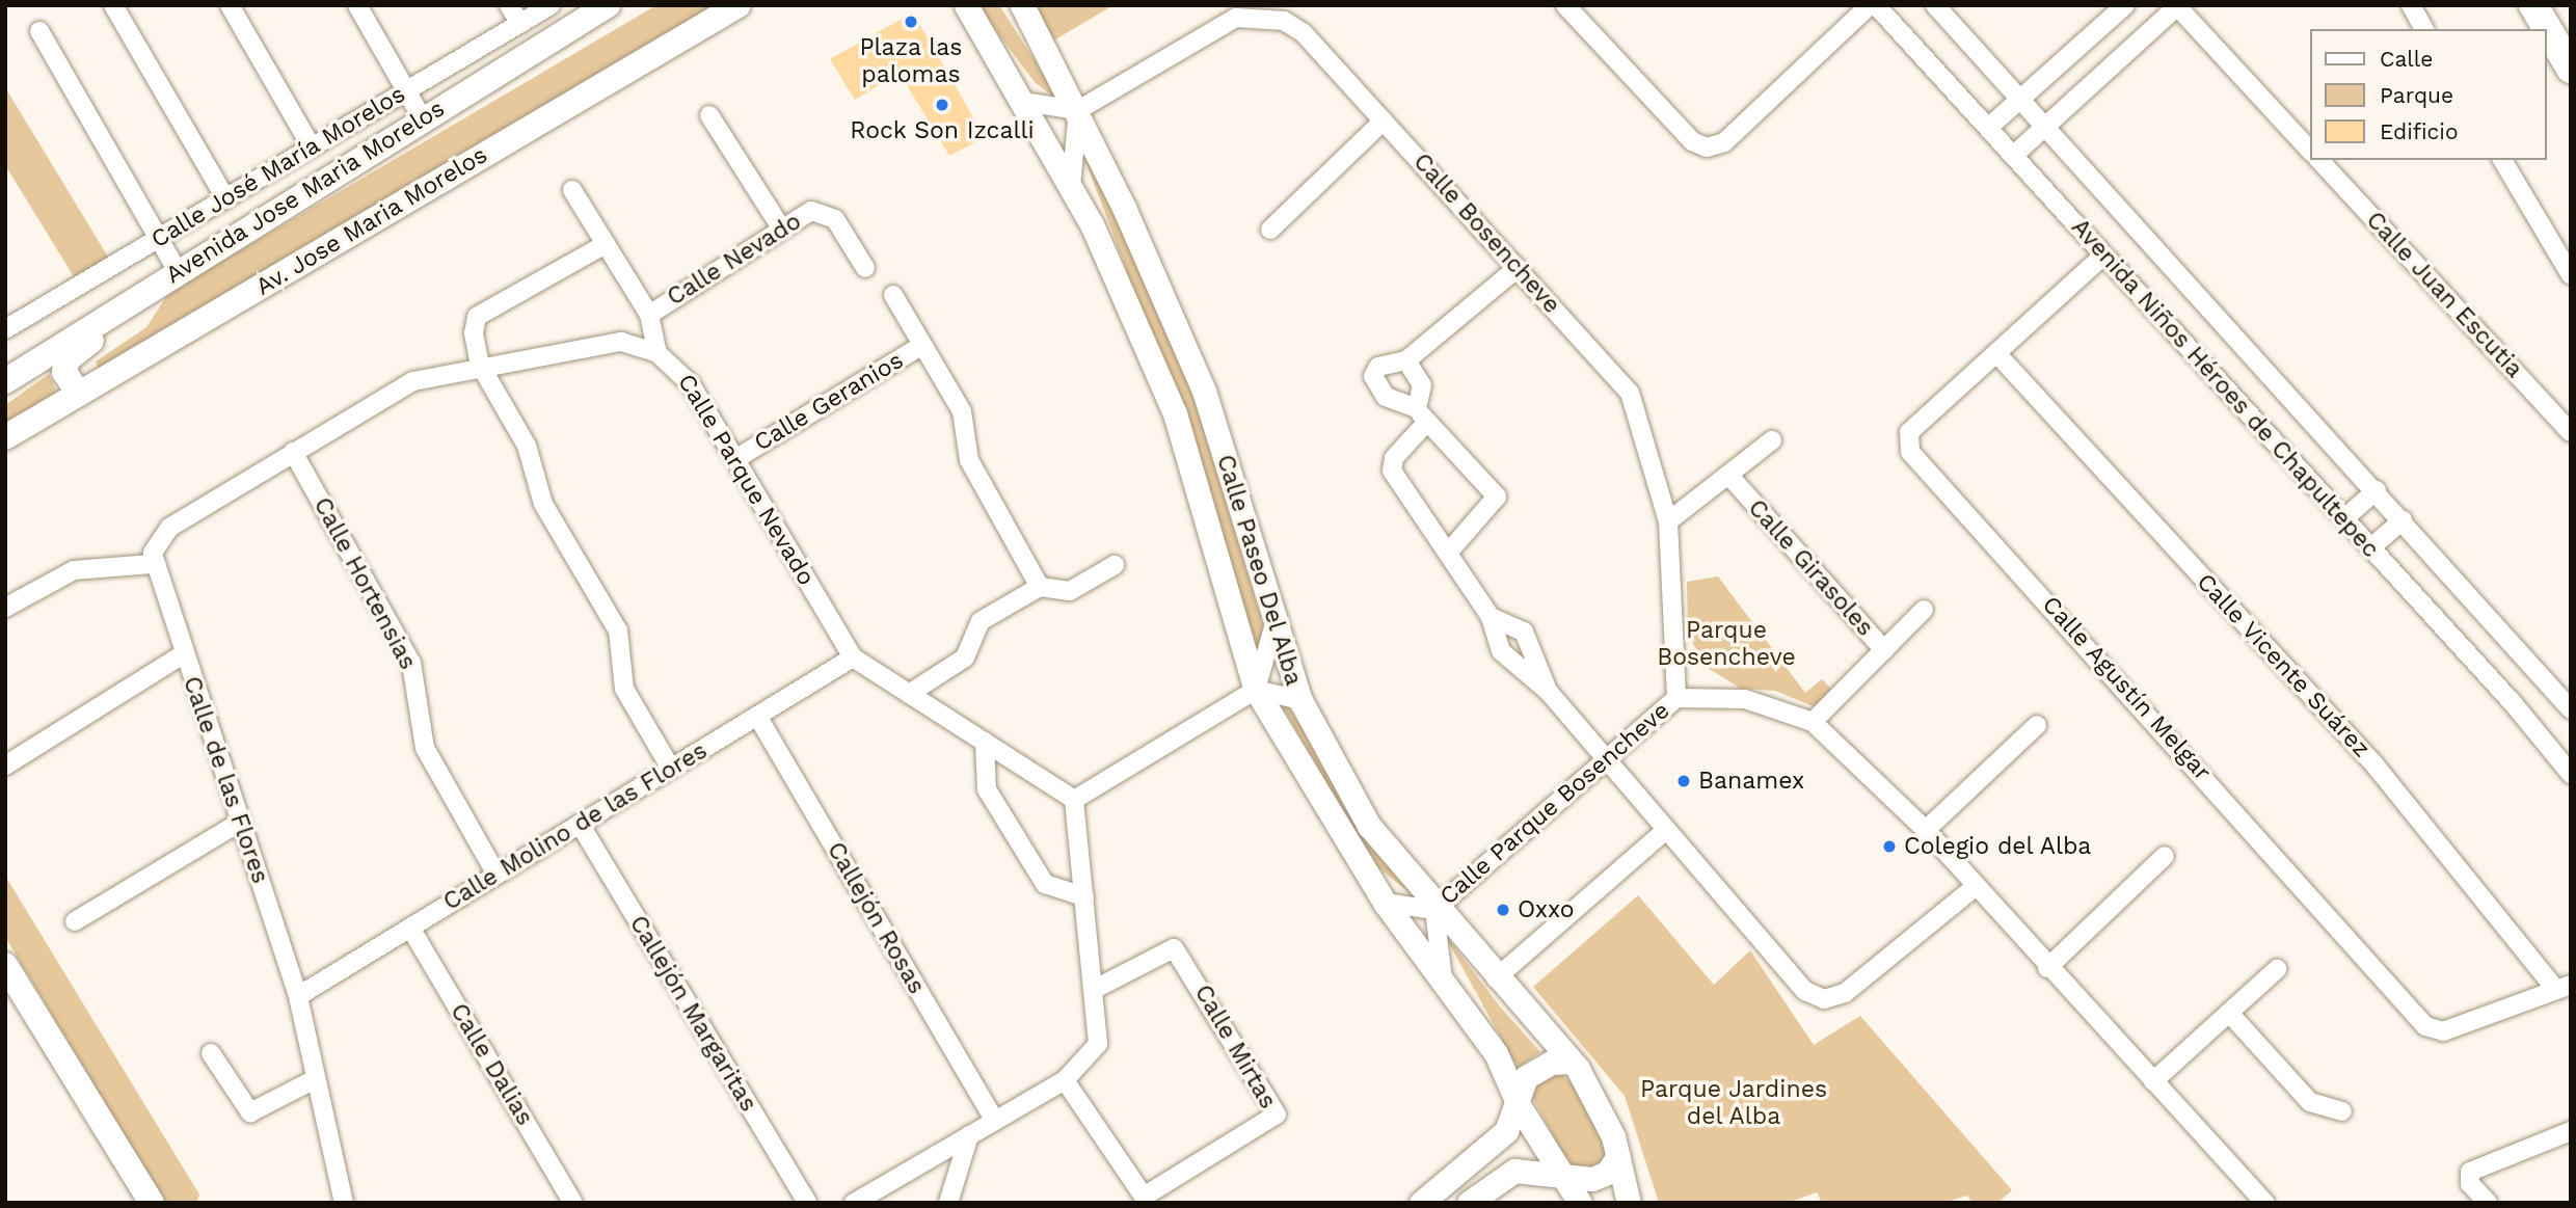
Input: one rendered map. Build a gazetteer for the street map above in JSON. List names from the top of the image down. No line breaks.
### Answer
{"streets":{"main road":["Avenida Jose Maria Morelos","Av. Jose Maria Morelos"],"street":["Calle José María Morelos","Calle Bosencheve","Calle Nevado","Calle Juan Escutia","Avenida Niños Héroes de Chapultepec","Calle Geranios","Calle Parque Nevado","Calle Girasoles","Calle Paseo Del Alba","Calle Hortensias","Calle Vicente Suárez","Calle Agustín Melgar","Calle de las Flores","Calle Parque Bosencheve","Calle Molino de las Flores","Callejón Rosas","Callejón Margaritas","Calle Mirtas","Calle Dalias"]},"crossings":[["Calle Bosencheve","Calle Paseo Del Alba"],["Calle Bosencheve","Calle Parque Bosencheve"],["Avenida Niños Héroes de Chapultepec","Calle Agustín Melgar"],["Calle Geranios","Calle Parque Nevado"],["Calle Parque Nevado","Calle Hortensias"],["Calle Parque Nevado","Calle de las Flores"],["Calle Parque Nevado","Calle Molino de las Flores"],["Calle Paseo Del Alba","Calle Parque Bosencheve"],["Calle Hortensias","Calle Molino de las Flores"],["Calle Vicente Suárez","Calle Agustín Melgar"],["Calle de las Flores","Calle Molino de las Flores"],["Calle Molino de las Flores","Callejón Rosas"],["Calle Molino de las Flores","Callejón Margaritas"],["Calle Molino de las Flores","Calle Dalias"]],"parks":["Parque Bosencheve","Parque Jardines del Alba"],"places":["Plaza las palomas","Rock Son Izcalli","Banamex","Colegio del Alba","Oxxo"],"legend":["Calle","Parque","Edificio"]}
